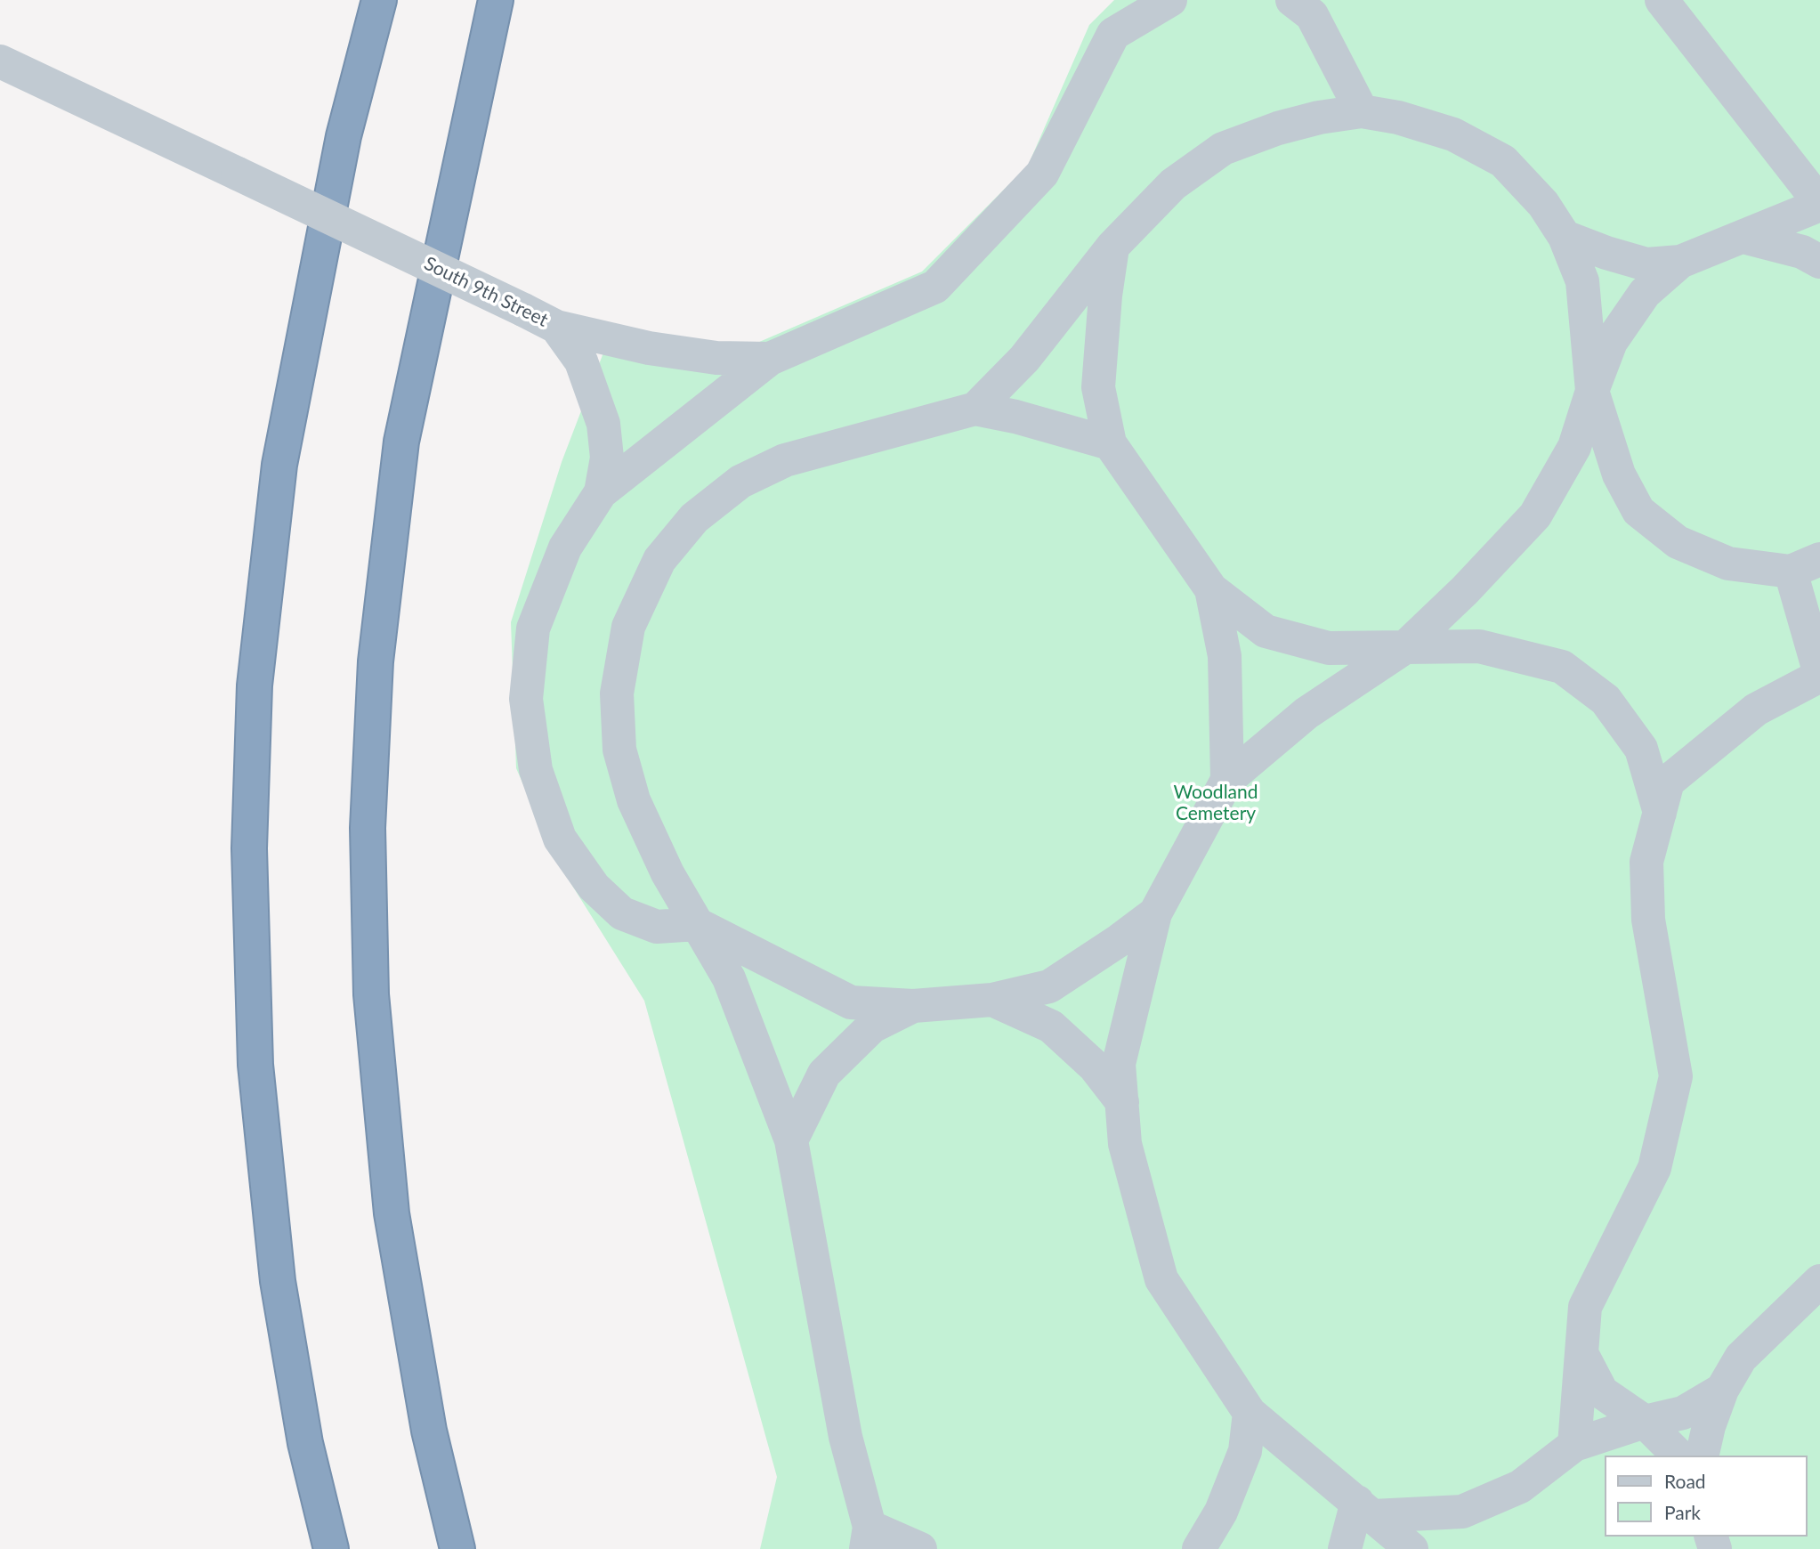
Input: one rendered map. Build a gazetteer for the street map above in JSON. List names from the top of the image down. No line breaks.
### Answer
{"streets":{"street":["South 9th Street"]},"parks":["Woodland Cemetery"],"legend":["Road","Park"]}
